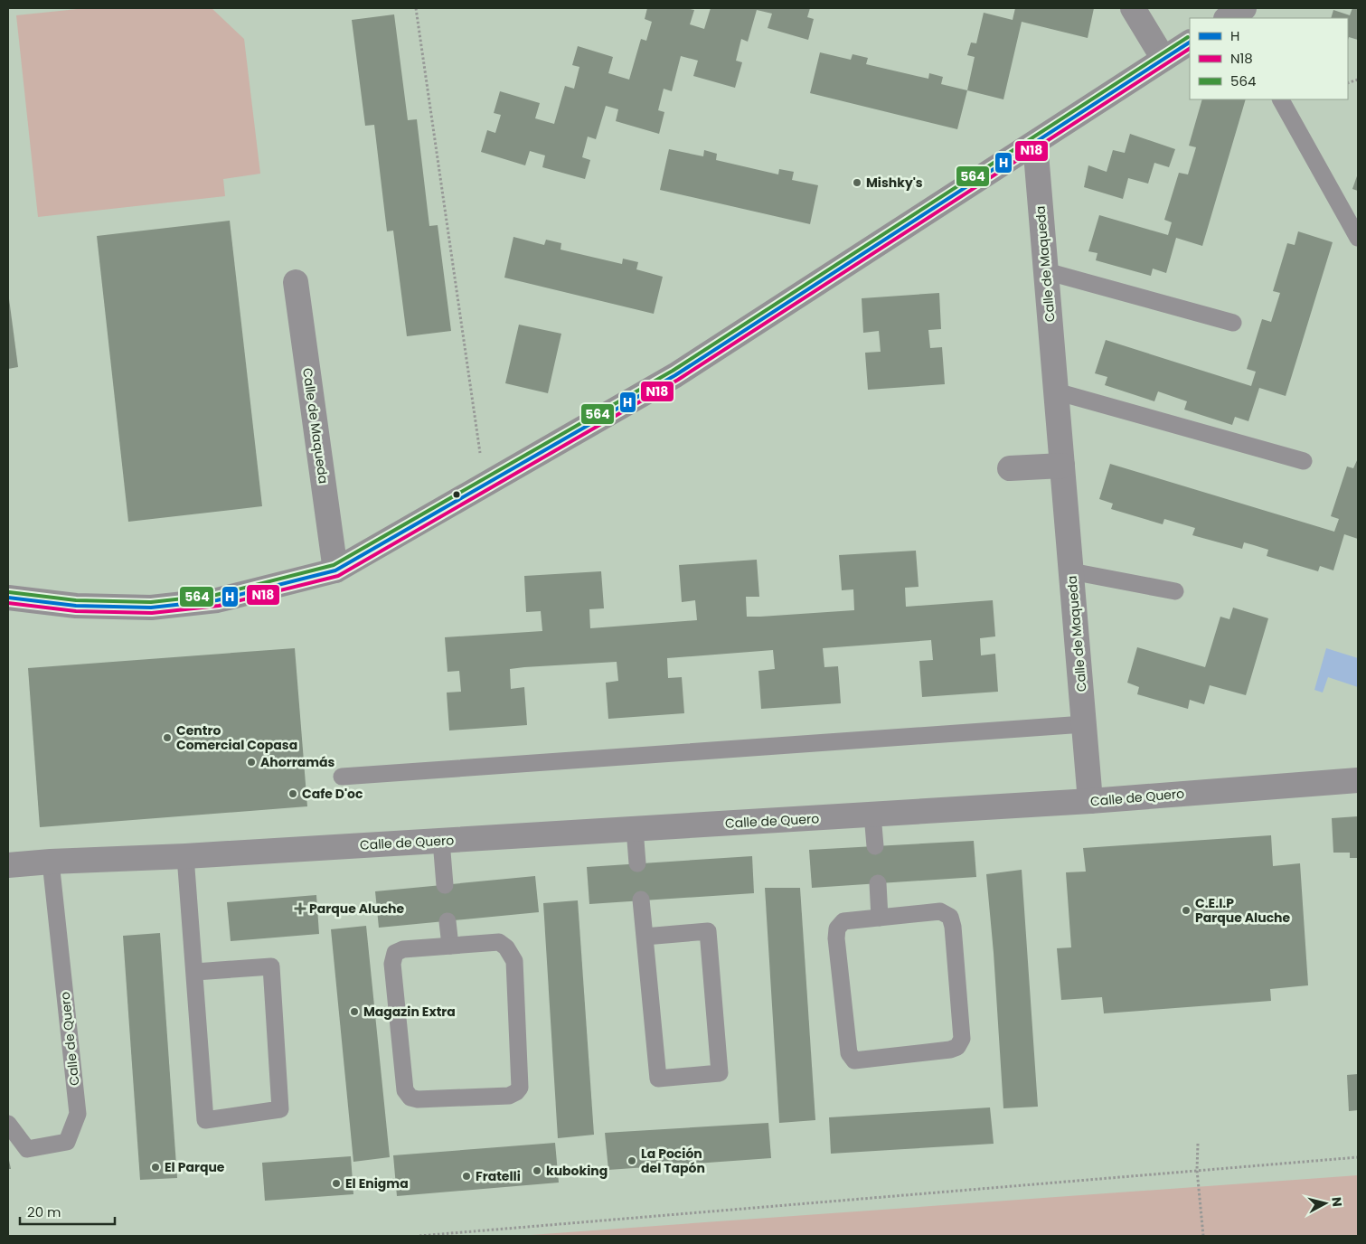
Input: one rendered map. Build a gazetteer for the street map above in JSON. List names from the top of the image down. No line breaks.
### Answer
{"streets":{"street":["Calle de Maqueda","Calle de Quero"]},"crossings":[["Calle de Maqueda","Calle de Quero"]],"places":{"other":["Mishky's","Centro Comercial Copasa","Ahorramás","Cafe D'oc","C.E.I.P Parque Aluche","Magazin Extra","La Poción del Tapón","El Parque","kuboking","Fratelli","El Enigma"],"health":["Parque Aluche"]},"lines":["transit line 564","transit line H","transit line N18"],"legend":["H","N18","564"],"scale_bar":"20 m","north":"right"}
